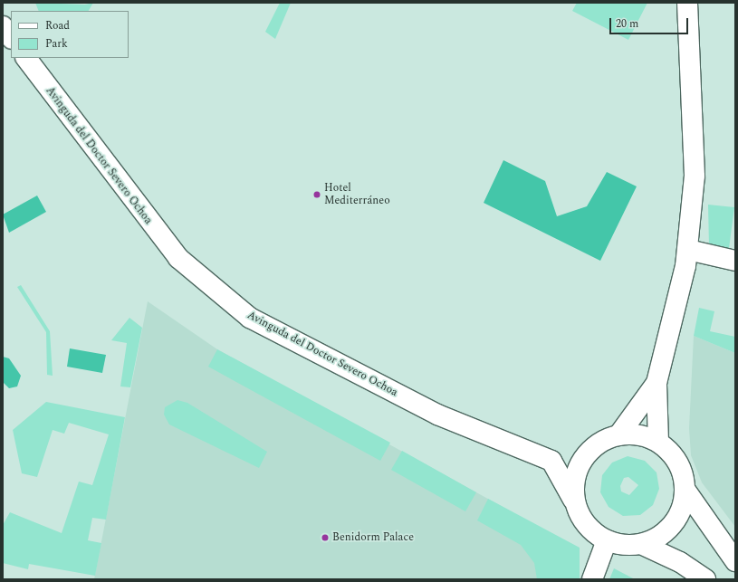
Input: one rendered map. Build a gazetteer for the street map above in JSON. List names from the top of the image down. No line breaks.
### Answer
{"streets":{"street":["Avinguda del Doctor Severo Ochoa"]},"places":["Hotel Mediterráneo","Benidorm Palace"],"legend":["Road","Park"],"scale_bar":"20 m"}
